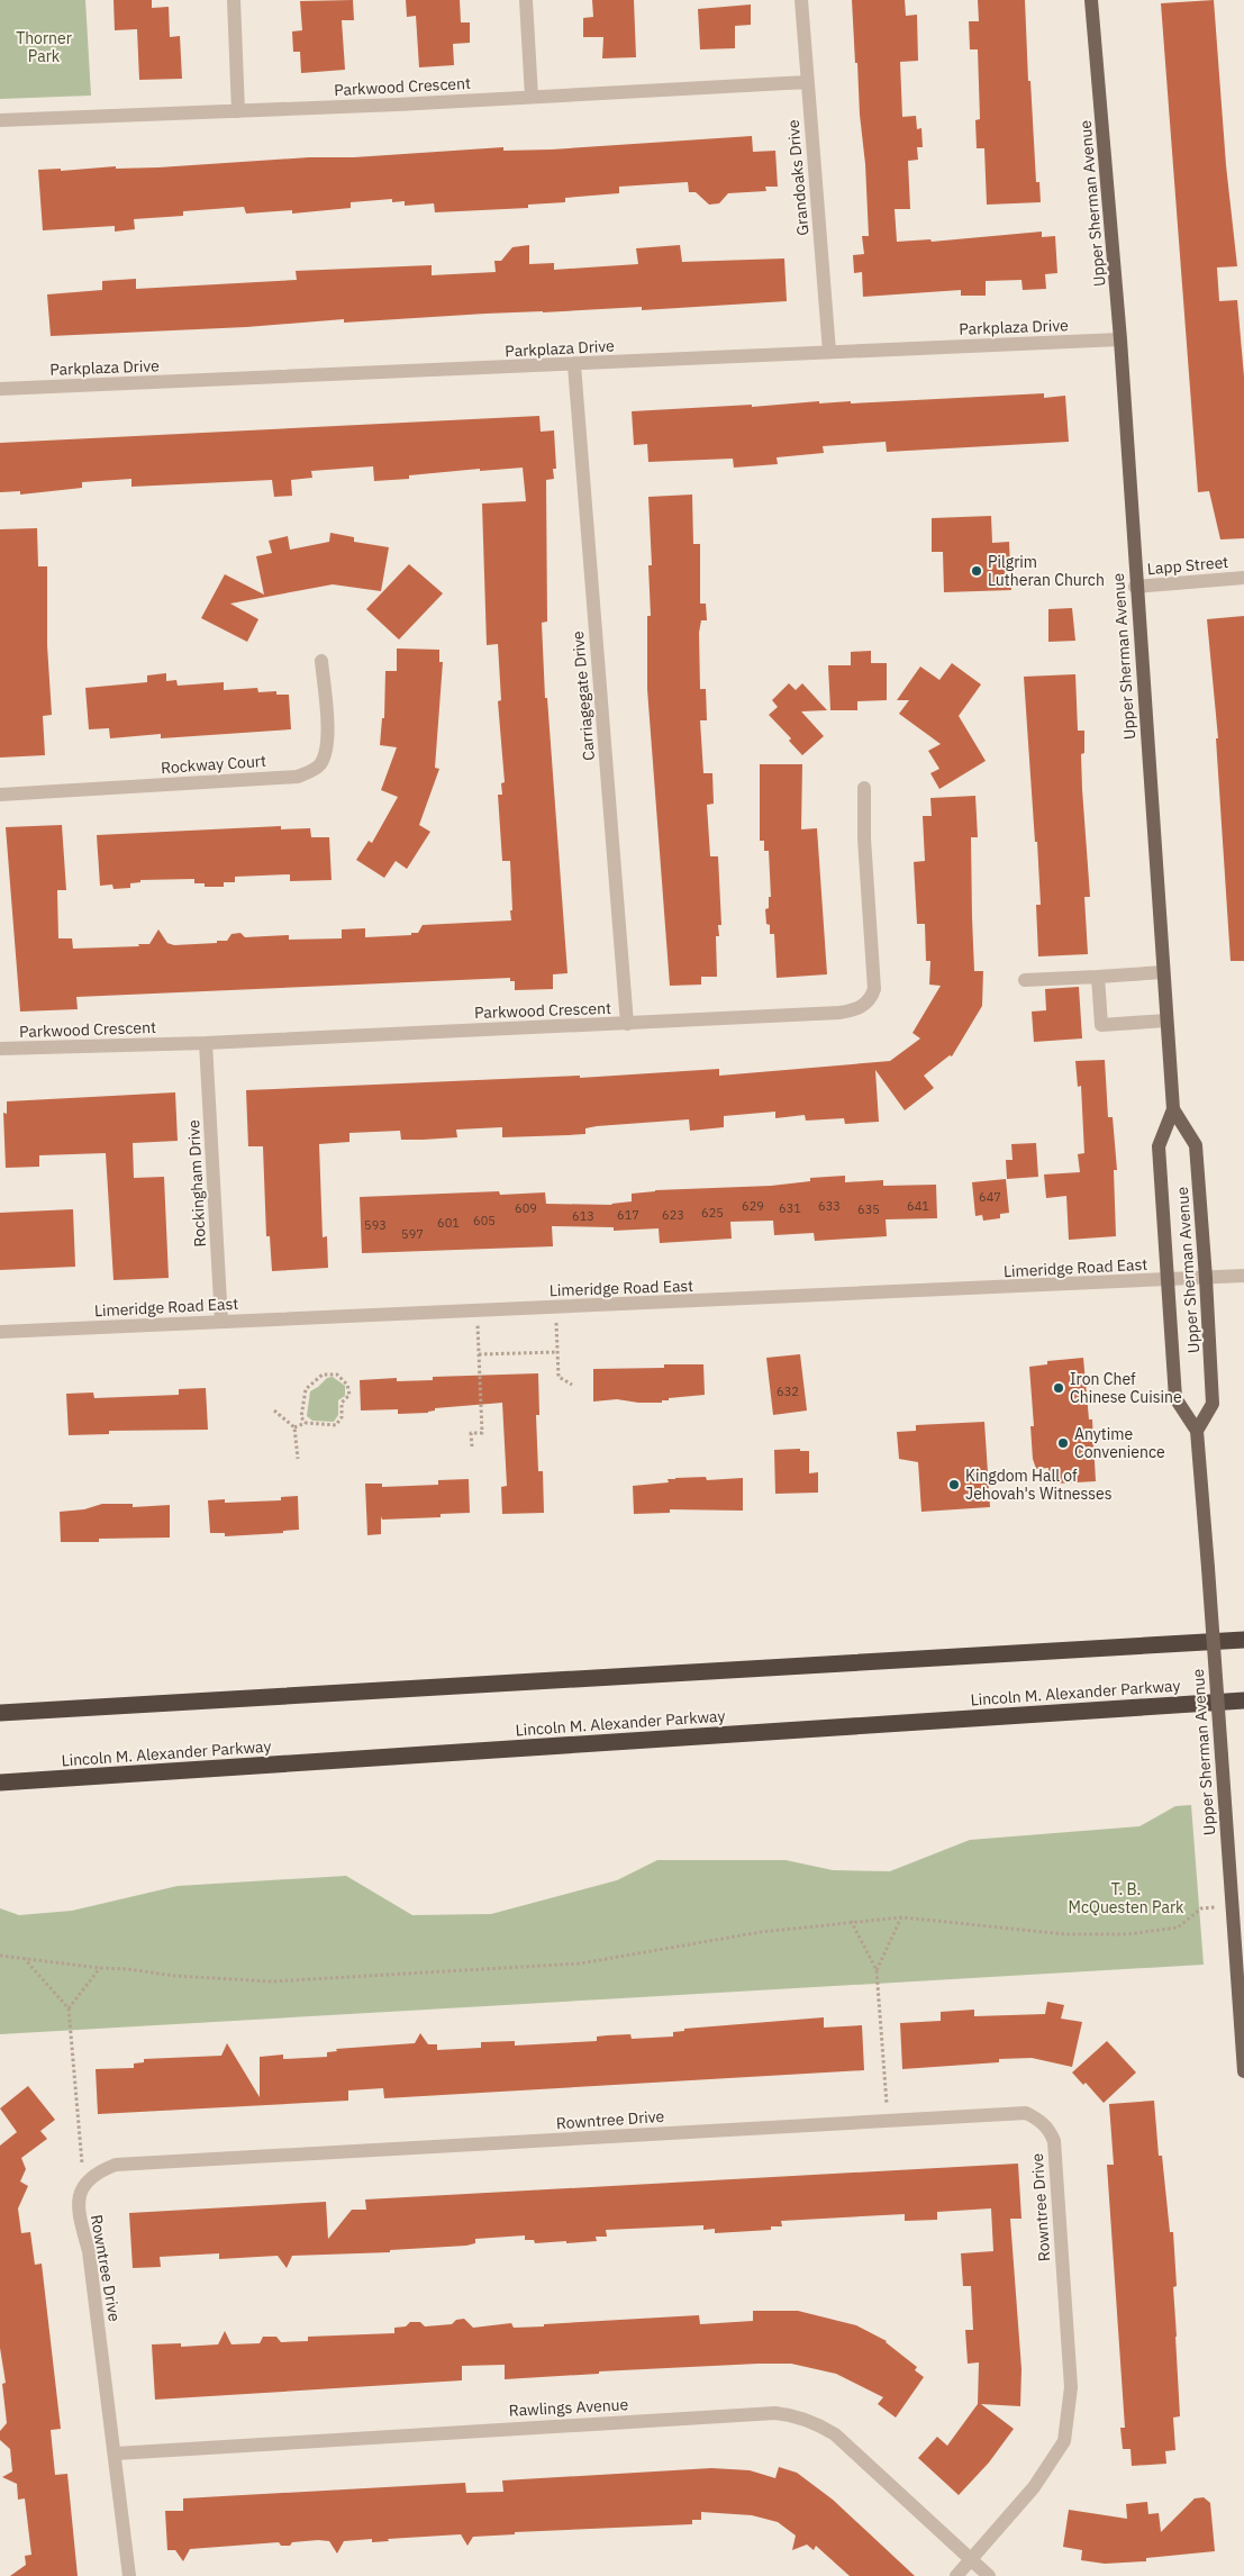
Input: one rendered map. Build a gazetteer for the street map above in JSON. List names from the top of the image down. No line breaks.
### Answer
{"streets":{"highway":["Lincoln M. Alexander Parkway"],"main road":["Upper Sherman Avenue"],"street":["Parkwood Crescent","Grandoaks Drive","Parkplaza Drive","Lapp Street","Carriagegate Drive","Rockway Court","Rockingham Drive","Limeridge Road East","Rowntree Drive","Rawlings Avenue"]},"crossings":[["Parkwood Crescent","Grandoaks Drive"],["Parkwood Crescent","Carriagegate Drive"],["Parkwood Crescent","Rockingham Drive"],["Grandoaks Drive","Parkplaza Drive"],["Upper Sherman Avenue","Parkplaza Drive"],["Upper Sherman Avenue","Lapp Street"],["Upper Sherman Avenue","Limeridge Road East"],["Parkplaza Drive","Carriagegate Drive"],["Rockingham Drive","Limeridge Road East"],["Rowntree Drive","Rawlings Avenue"]],"parks":["Thorner Park","T. B. McQuesten Park"],"places":["Pilgrim Lutheran Church","Iron Chef Chinese Cuisine","Anytime Convenience","Kingdom Hall of Jehovah's Witnesses"],"house_numbers":["647","629","633","641","609","631","635","625","617","623","613","605","601","593","597","632"]}
